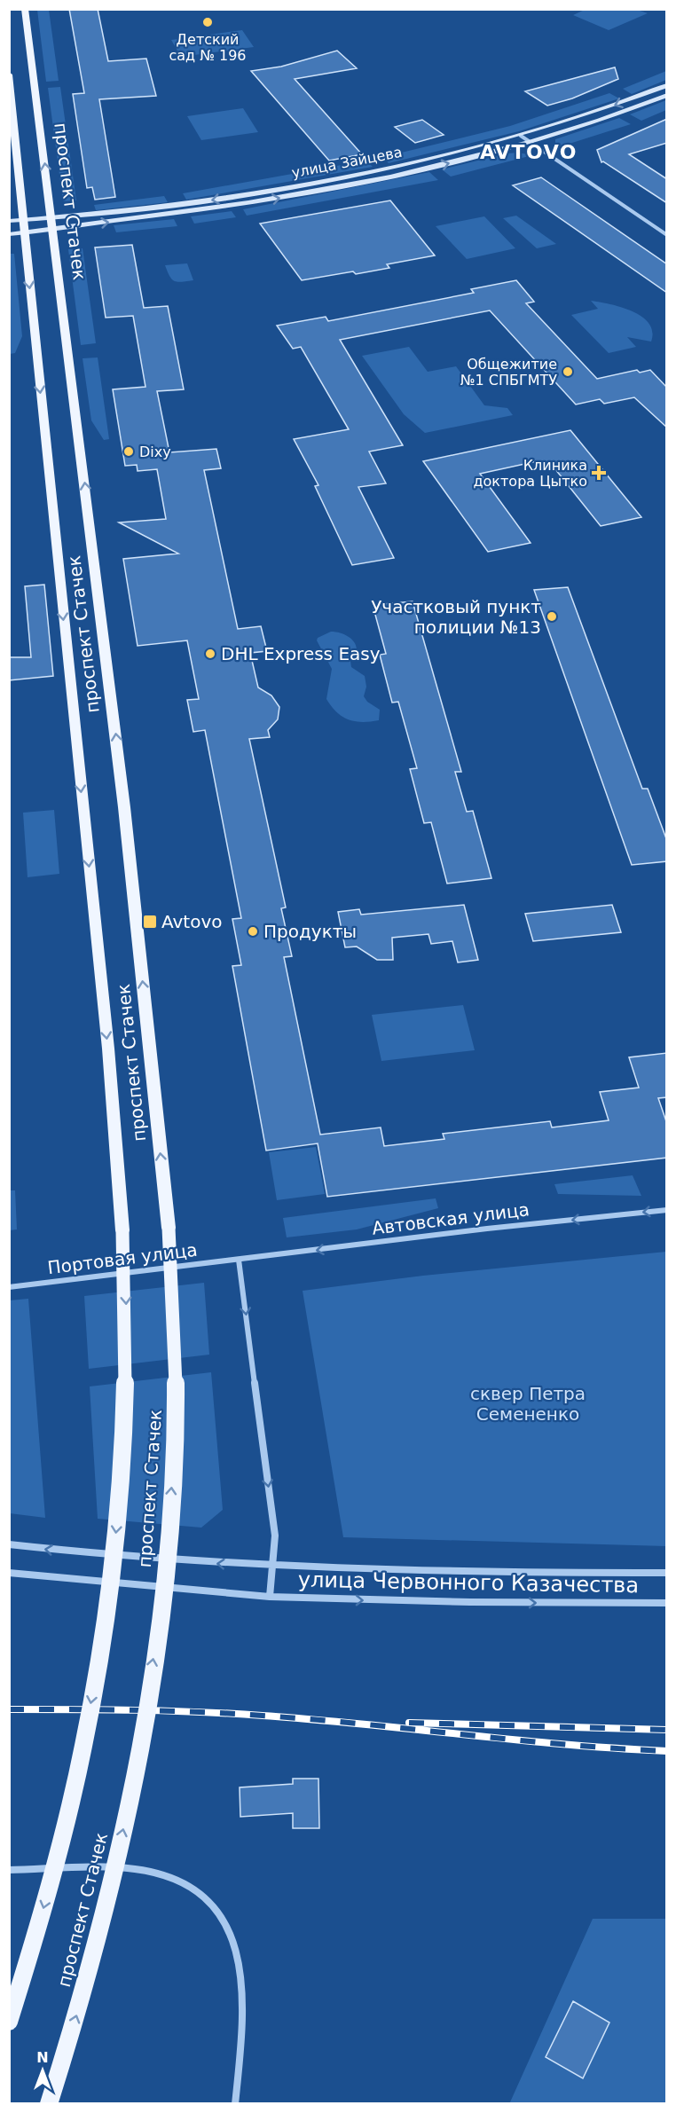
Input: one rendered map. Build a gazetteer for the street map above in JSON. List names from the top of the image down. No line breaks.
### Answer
{"streets":{"main road":["проспект Стачек"],"street":["улица Зайцева","Автовская улица","Портовая улица","улица Червонного Казачества"]},"crossings":[["улица Зайцева","проспект Стачек"],["Автовская улица","Портовая улица"]],"one_way":["Автовская улица"],"districts":["AVTOVO"],"parks":["сквер Петра Семененко"],"places":{"other":["Детский сад № 196","Общежитие №1 СПБГМТУ","Dixy","Участковый пункт полиции №13","DHL Express Easy","Продукты"],"health":["Клиника доктора Цытко"],"transit":["Avtovo"]},"north":"top"}
